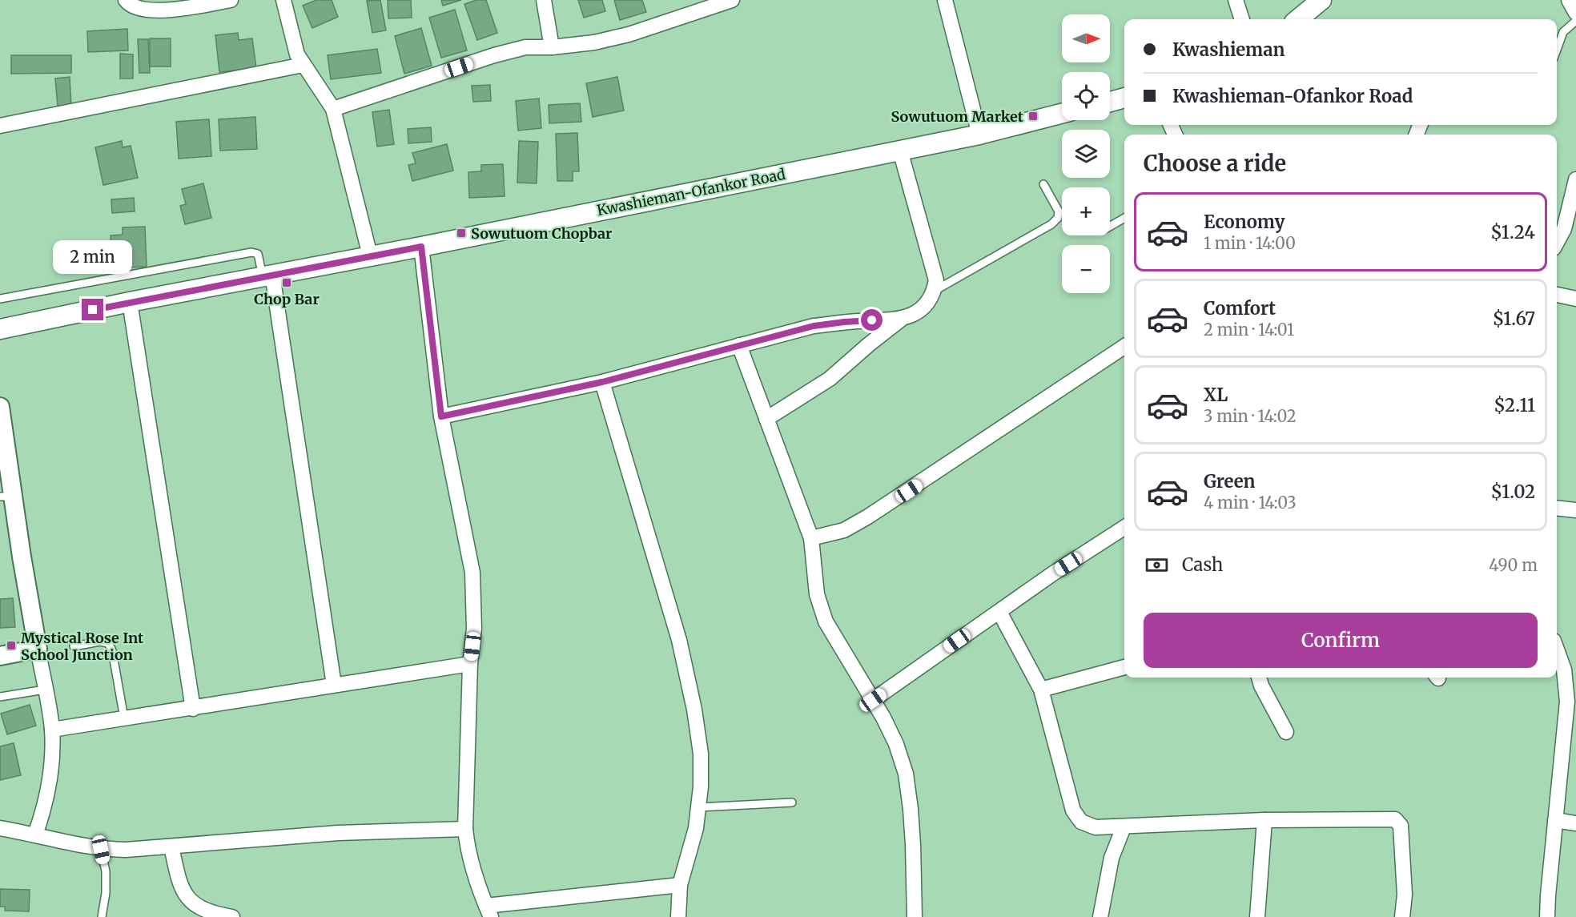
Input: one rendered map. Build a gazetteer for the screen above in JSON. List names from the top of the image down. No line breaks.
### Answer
{"streets":{"main road":["Kwashieman-Ofankor Road"]},"places":{"transit":["Sowutuom Market","Sowutuom Chopbar","Chop Bar","Mystical Rose Int School Junction"]},"north":"right","page":{"map_buttons":["+","−"],"banner":["Kwashieman","Kwashieman-Ofankor Road"],"heading":"Choose a ride","list":[{"name":"Economy","note":"1 min · 14:00","value":"$1.24"},{"name":"Comfort","note":"2 min · 14:01","value":"$1.67"},{"name":"XL","note":"3 min · 14:02","value":"$2.11"},{"name":"Green","note":"4 min · 14:03","value":"$1.02"}],"bubble":"2 min","pay":["Cash","490 m"],"buttons":"Confirm"}}
